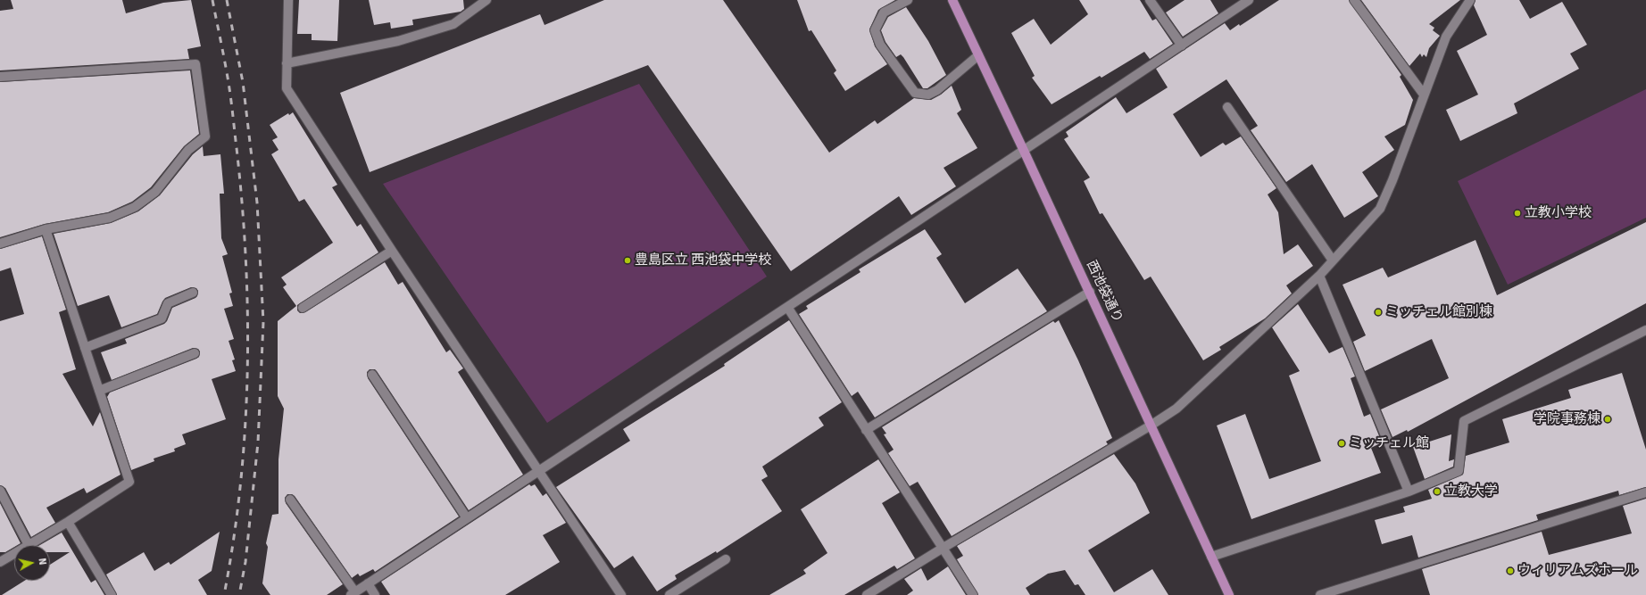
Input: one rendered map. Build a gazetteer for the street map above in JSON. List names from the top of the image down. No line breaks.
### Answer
{"streets":{"main road":["西池袋通り"]},"places":["立教小学校","豊島区立 西池袋中学校","ミッチェル館別棟","学院事務棟","ミッチェル館","立教大学","ウィリアムズホール"],"north":"right"}
